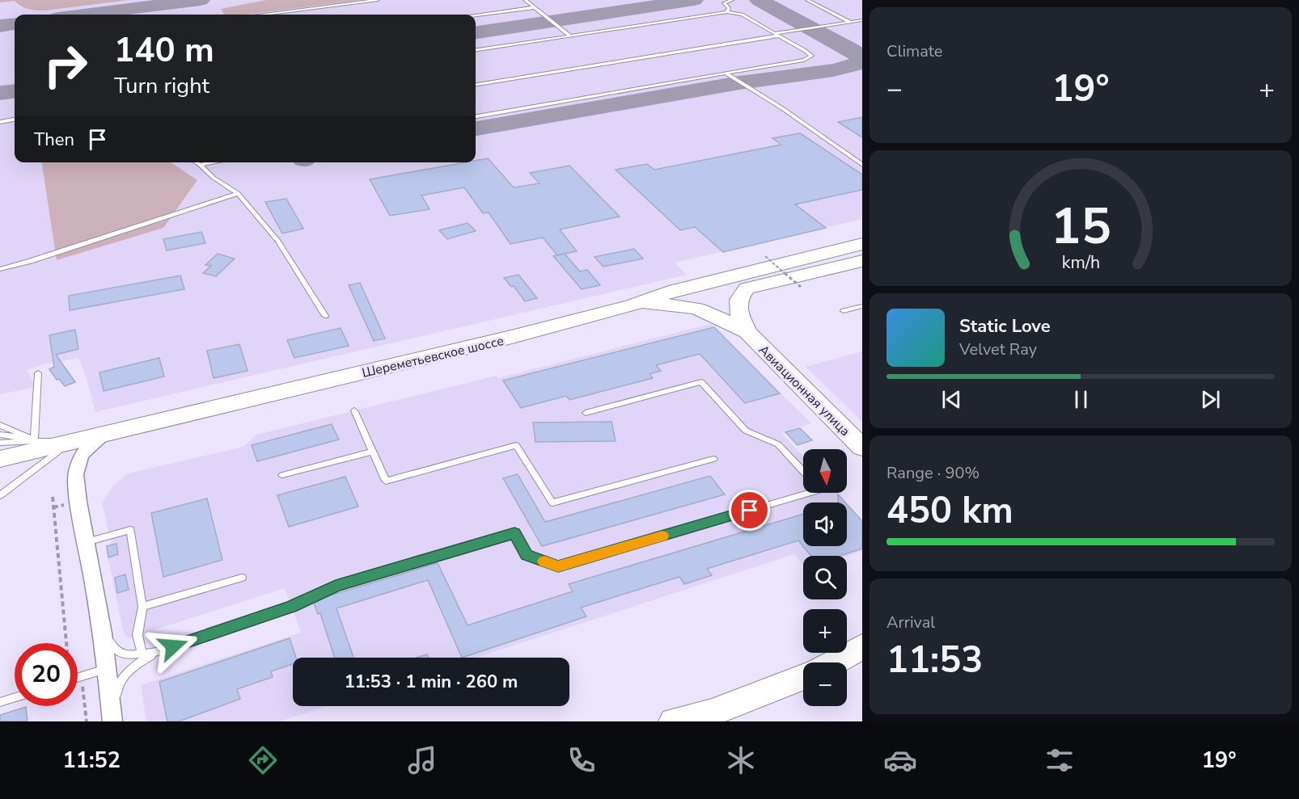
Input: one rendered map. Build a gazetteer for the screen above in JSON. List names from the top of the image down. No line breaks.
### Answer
{"streets":{"main road":["Шереметьевское шоссе","Авиационная улица"]},"crossings":[["Шереметьевское шоссе","Авиационная улица"]],"north":"bottom","page":{"tile":["Climate",["Range · 90%","450 km"],["Arrival","11:53"]],"turn":["140 m","Turn right"],"heat":["−","19°","+"],"then":"Then","song":["Static Love","Velvet Ray"],"map_buttons":["+","−"],"limit":"20","trip":"11:53 · 1 min · 260 m","tabs":["11:52","19°"],"gauge":["15","km/h"]}}
